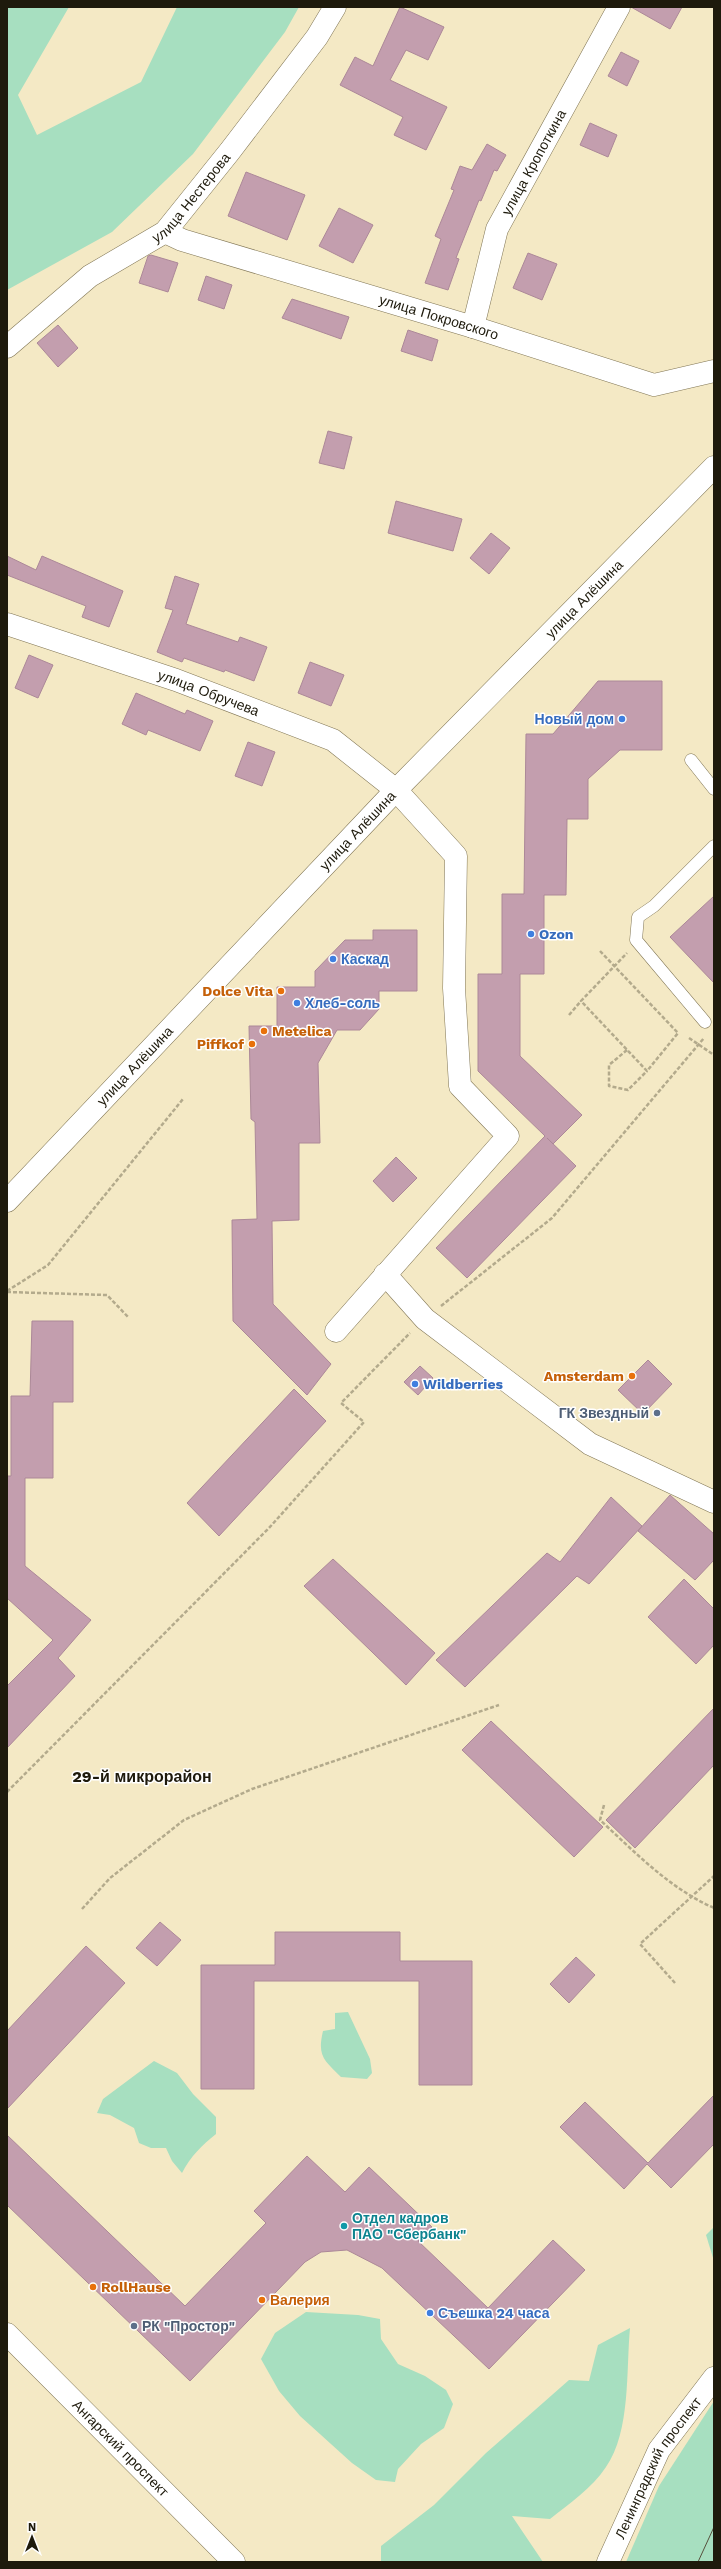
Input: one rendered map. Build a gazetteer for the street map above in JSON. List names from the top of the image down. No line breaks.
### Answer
{"streets":{"street":["улица Кропоткина","улица Нестерова","улица Покровского","улица Алёшина","улица Обручева","Ангарский проспект","Ленинградский проспект"]},"crossings":[["улица Кропоткина","улица Покровского"],["улица Нестерова","улица Покровского"],["улица Алёшина","улица Обручева"]],"districts":["29-й микрорайон"],"places":["Новый дом","Ozon","Каскад","Dolce Vita","Хлеб-соль","Metelica","Piffkof","Amsterdam","Wildberries","ГК Звездный","Отдел кадров ПАО \"Сбербанк\"","RollHause","Валерия","Съешка 24 часа","РК \"Простор\""],"north":"top"}
